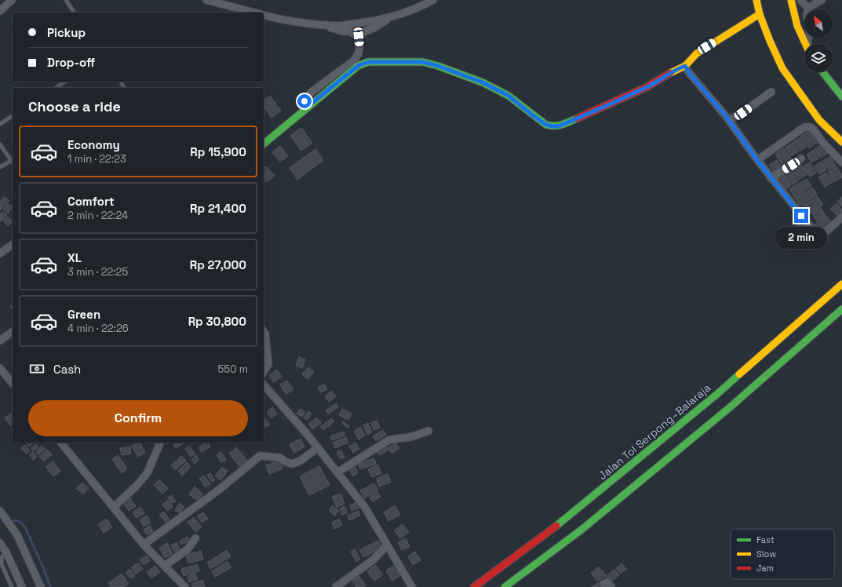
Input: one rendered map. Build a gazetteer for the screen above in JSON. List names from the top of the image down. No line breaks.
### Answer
{"streets":{"main road":["Jalan Tol Serpong–Balaraja"]},"legend":["Fast","Slow","Jam"],"north":"top left","page":{"banner":["Pickup","Drop-off"],"heading":"Choose a ride","list":[{"name":"Economy","note":"1 min · 22:23","value":"Rp 15,900"},{"name":"Comfort","note":"2 min · 22:24","value":"Rp 21,400"},{"name":"XL","note":"3 min · 22:25","value":"Rp 27,000"},{"name":"Green","note":"4 min · 22:26","value":"Rp 30,800"}],"bubble":"2 min","pay":["Cash","550 m"],"buttons":"Confirm"}}
